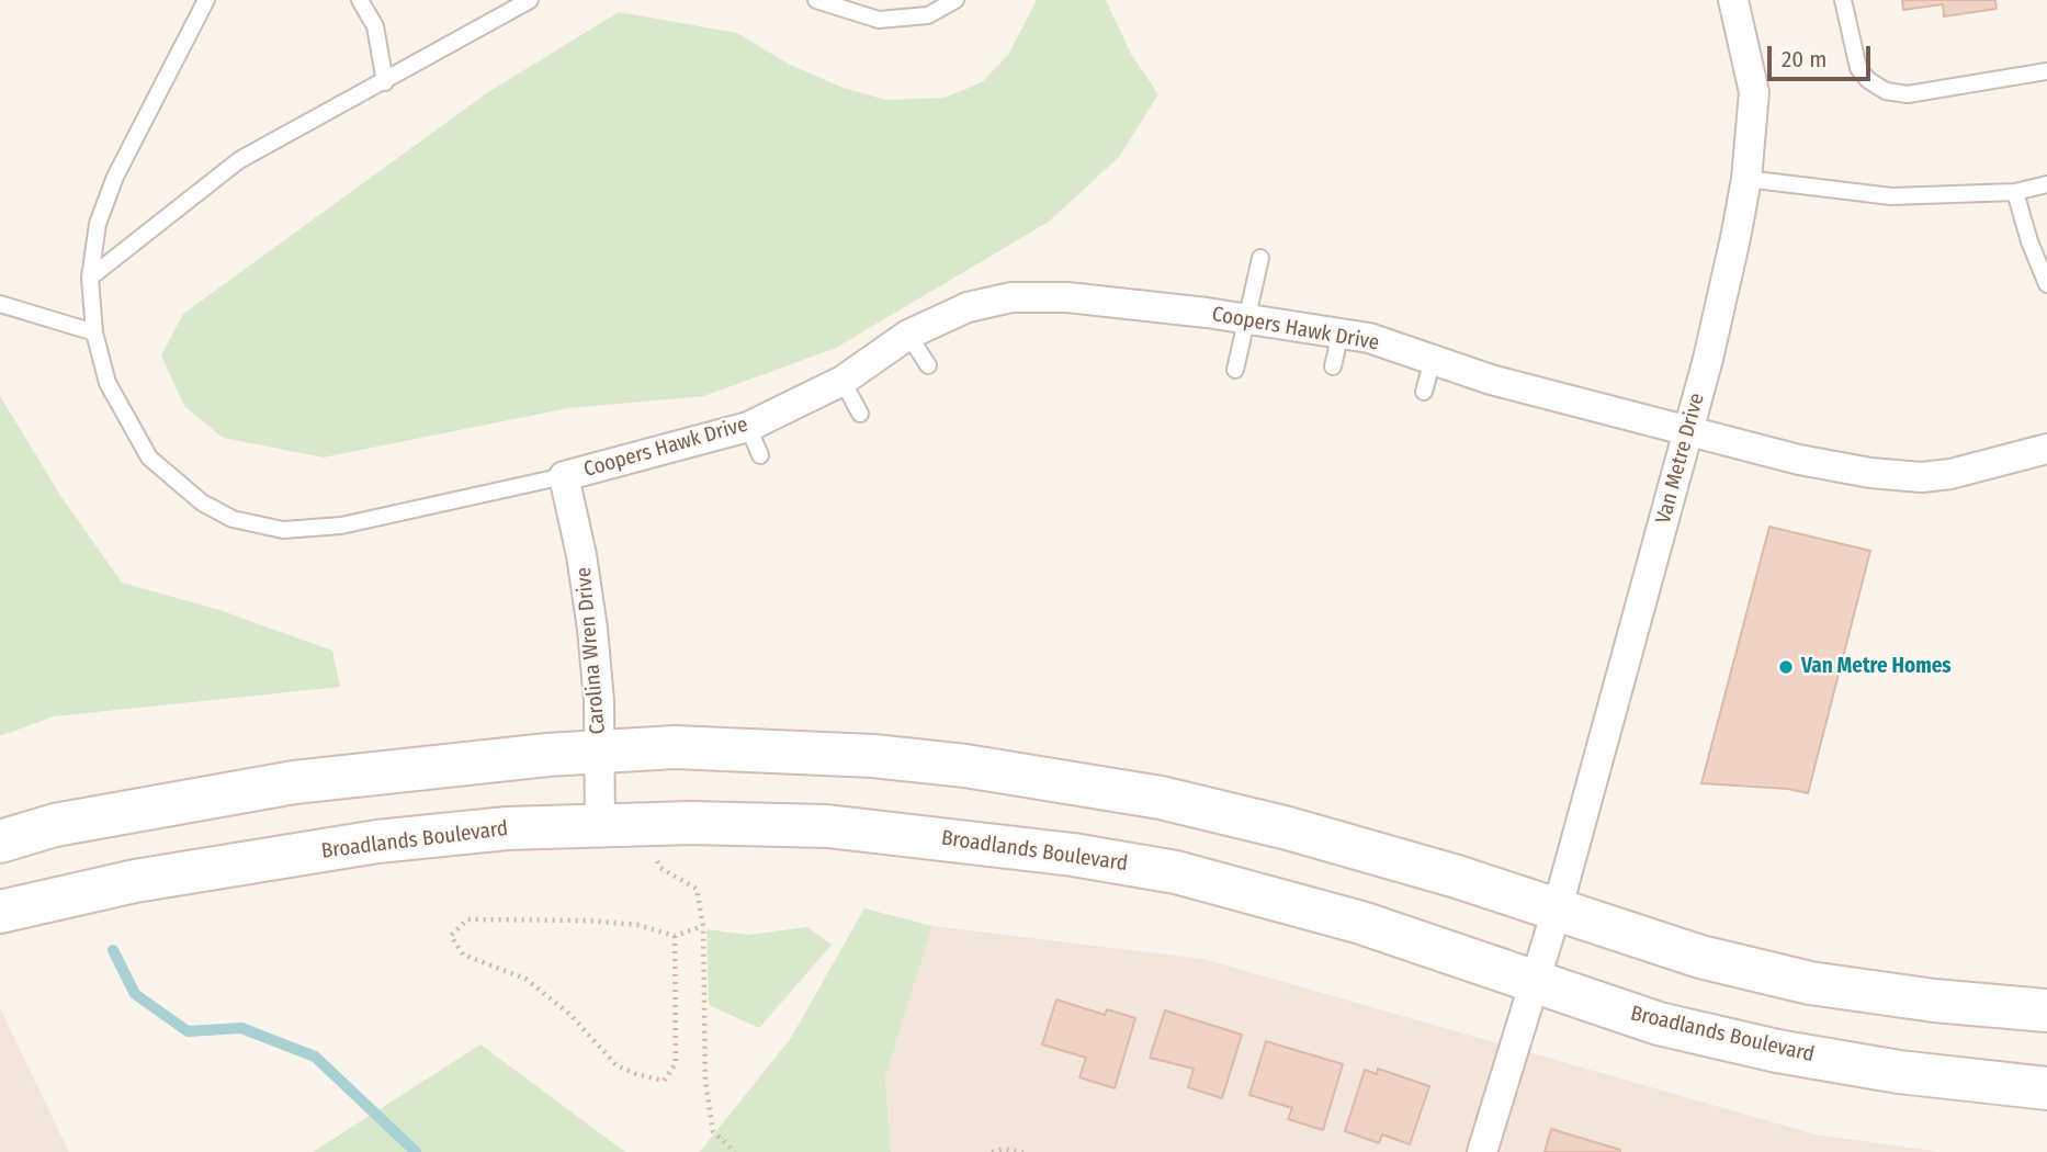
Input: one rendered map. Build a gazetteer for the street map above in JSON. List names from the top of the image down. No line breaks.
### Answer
{"streets":{"main road":["Broadlands Boulevard"],"street":["Coopers Hawk Drive","Van Metre Drive","Carolina Wren Drive"]},"crossings":[["Coopers Hawk Drive","Van Metre Drive"],["Coopers Hawk Drive","Carolina Wren Drive"],["Van Metre Drive","Broadlands Boulevard"],["Carolina Wren Drive","Broadlands Boulevard"]],"places":["Van Metre Homes"],"scale_bar":"20 m"}
